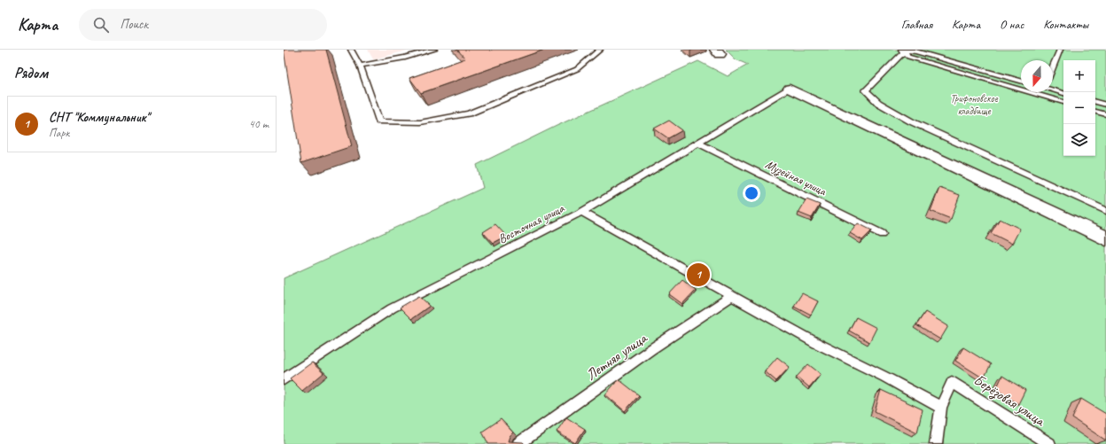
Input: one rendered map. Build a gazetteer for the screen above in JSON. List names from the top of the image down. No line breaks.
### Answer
{"streets":{"lane":["Музейная улица","Восточная улица","Летняя улица","Берёзовая улица"]},"crossings":[["Музейная улица","Восточная улица"]],"parks":["Трифоновское кладбище"],"north":"bottom","page":{"header":"Карта","search":"Поиск","nav":["Главная","Карта","О нас","Контакты"],"heading":"Рядом","map_buttons":["+","−"],"list":[{"mark":"1","name":"СНТ \"Коммунальник\"","note":"Парк","value":"40 m"}],"pins":"1"}}
